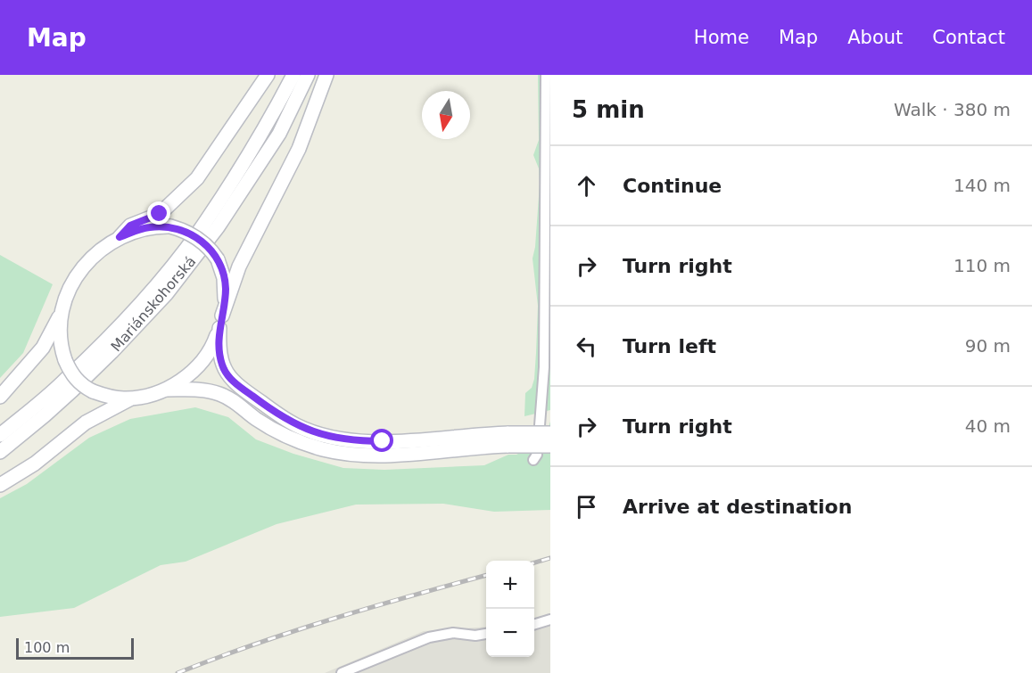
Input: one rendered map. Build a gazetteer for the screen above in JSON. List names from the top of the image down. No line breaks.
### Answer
{"streets":{"main road":["Mariánskohorská"]},"scale_bar":"100 m","north":"bottom","page":{"header":"Map","nav":["Home","Map","About","Contact"],"heading":["5 min","Walk · 380 m"],"list":[["Continue","140 m"],["Turn right","110 m"],["Turn left","90 m"],["Turn right","40 m"],"Arrive at destination"],"map_buttons":["+","−"],"scale":"100 m"}}
